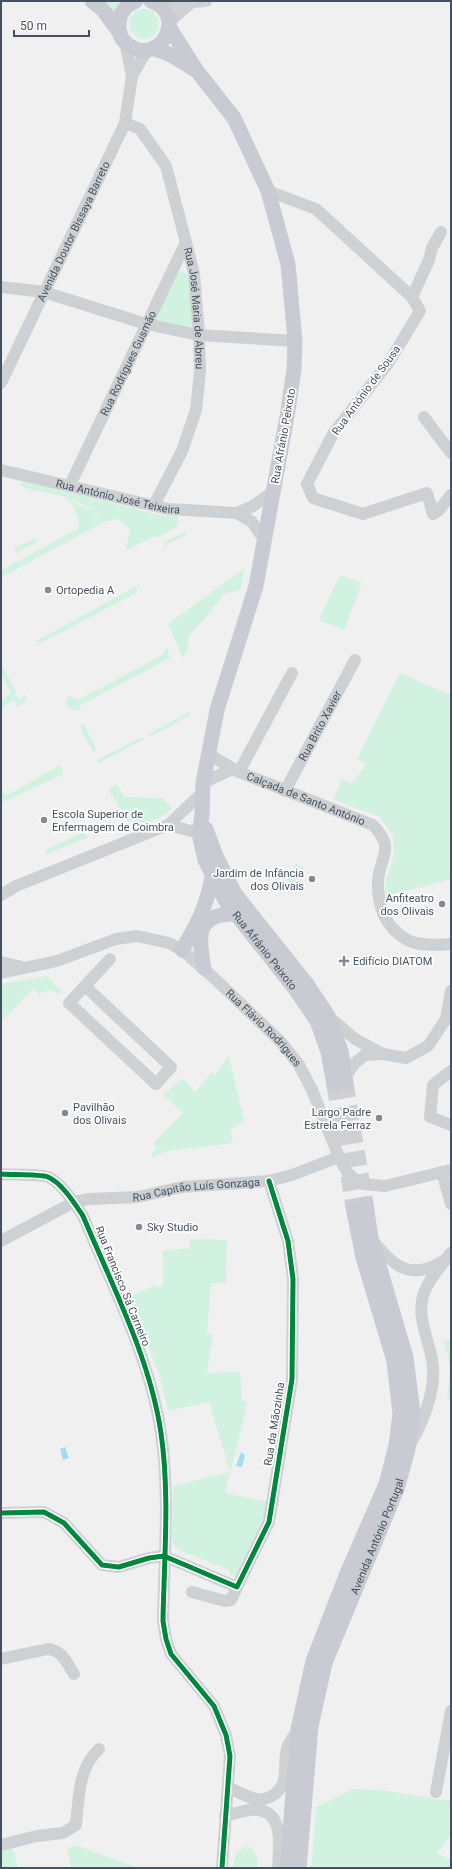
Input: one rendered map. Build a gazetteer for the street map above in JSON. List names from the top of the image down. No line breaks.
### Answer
{"streets":{"main road":["Rua Afrânio Peixoto","Avenida António Portugal"],"street":["Avenida Doutor Bissaya Barreto","Rua José Maria de Abreu","Rua Rodrigues Gusmão","Rua António de Sousa","Rua António José Teixeira","Rua Brito Xavier","Calçada de Santo António","Rua Flávio Rodrigues","Rua Capitão Luís Gonzaga","Rua Francisco Sá Carneiro","Rua da Mãozinha"]},"crossings":[["Avenida Doutor Bissaya Barreto","Rua José Maria de Abreu"],["Avenida Doutor Bissaya Barreto","Rua Afrânio Peixoto"],["Rua José Maria de Abreu","Rua Rodrigues Gusmão"],["Rua José Maria de Abreu","Rua António José Teixeira"],["Rua Rodrigues Gusmão","Rua António José Teixeira"],["Rua António de Sousa","Rua Afrânio Peixoto"],["Rua Afrânio Peixoto","Rua António José Teixeira"],["Rua Afrânio Peixoto","Calçada de Santo António"],["Rua Brito Xavier","Calçada de Santo António"],["Rua Flávio Rodrigues","Rua Capitão Luís Gonzaga"],["Rua Capitão Luís Gonzaga","Rua Francisco Sá Carneiro"],["Rua Capitão Luís Gonzaga","Rua da Mãozinha"]],"places":{"other":["Ortopedia A","Escola Superior de Enfermagem de Coimbra","Jardim de Infância dos Olivais","Anfiteatro dos Olivais","Pavilhão dos Olivais","Largo Padre Estrela Ferraz","Sky Studio"],"health":["Edifício DIATOM"]},"scale_bar":"50 m"}
